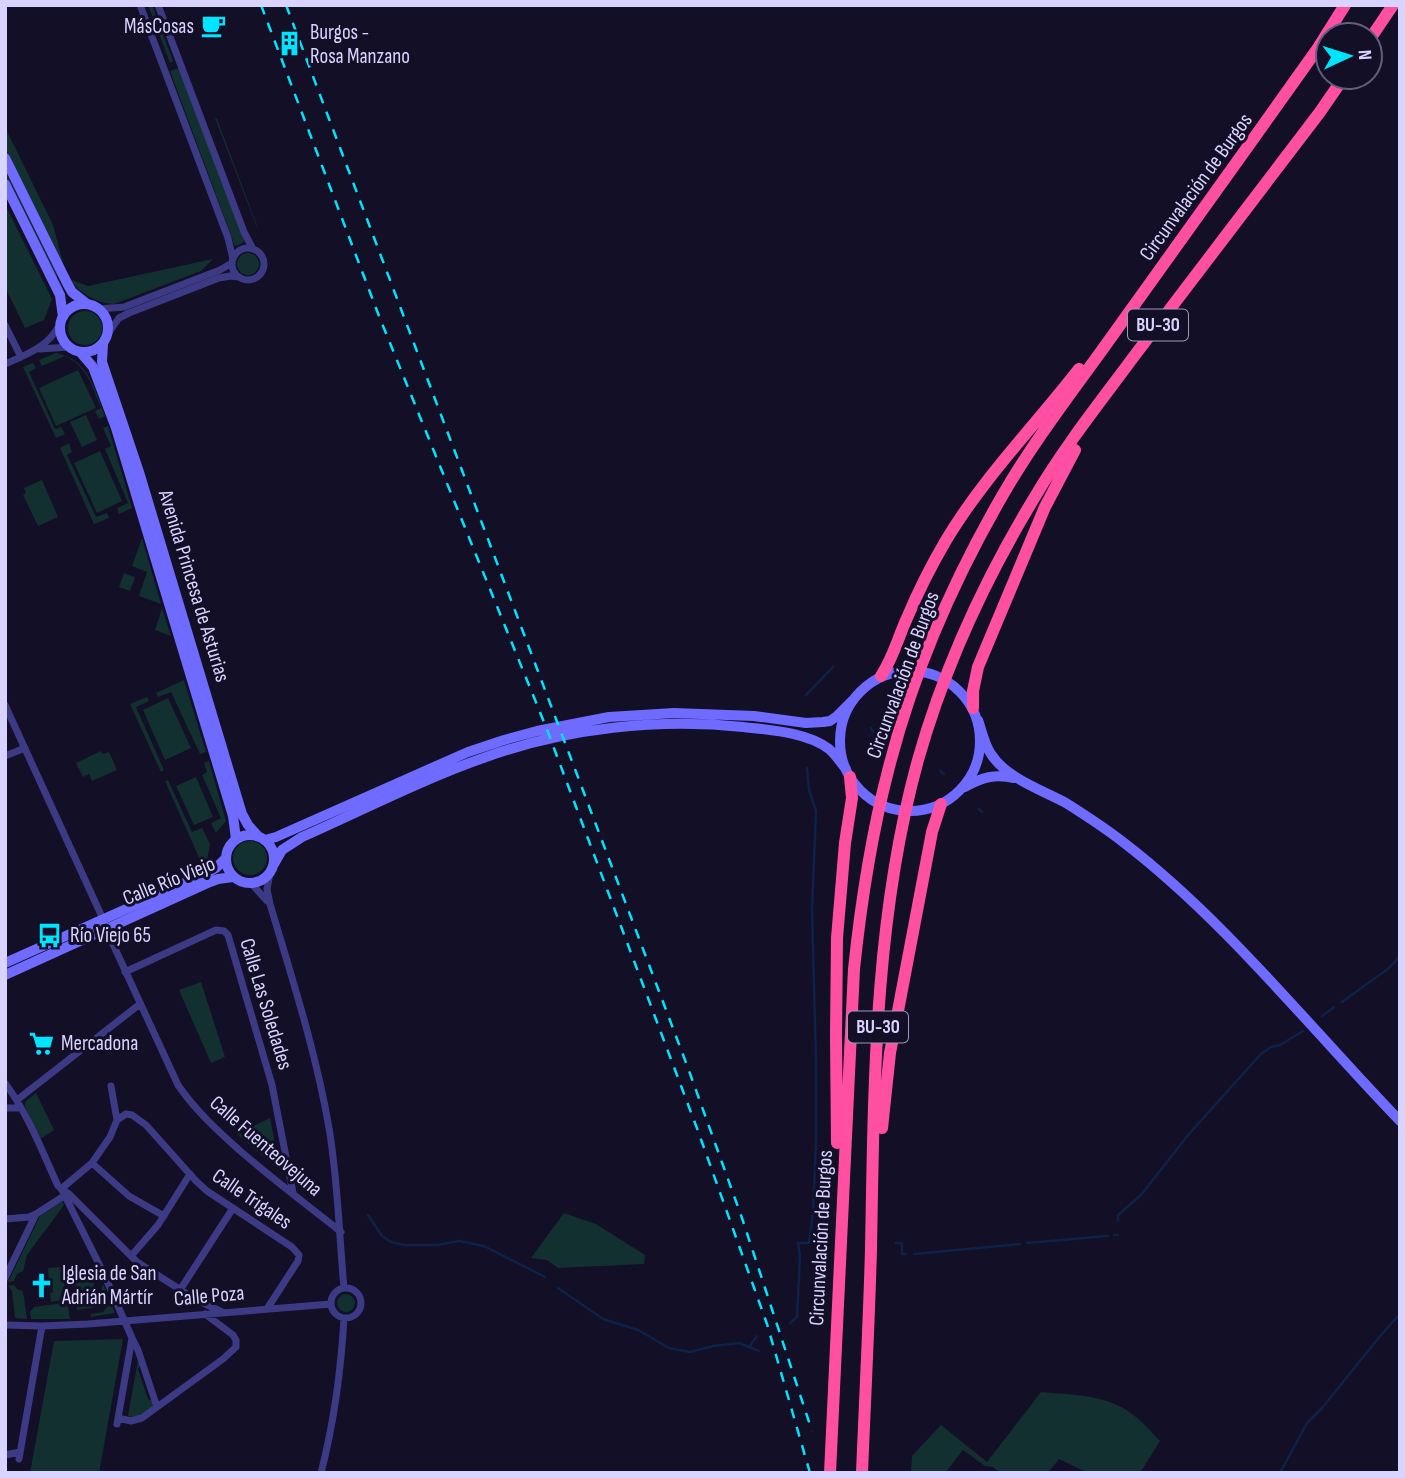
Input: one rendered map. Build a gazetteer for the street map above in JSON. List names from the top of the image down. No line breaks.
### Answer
{"streets":{"highway":["Circunvalación de Burgos","BU-30"],"main road":["Avenida Princesa de Asturias","Calle Río Viejo"],"street":["Calle Las Soledades","Calle Fuenteovejuna","Calle Trigales","Calle Poza"]},"crossings":[["Avenida Princesa de Asturias","Calle Río Viejo"],["Calle Río Viejo","Calle Fuenteovejuna"],["Calle Las Soledades","Calle Fuenteovejuna"],["Calle Trigales","Calle Poza"]],"places":{"cafe":["MásCosas"],"building":["Burgos - Rosa Manzano"],"bus stop":["Río Viejo 65"],"supermarket":["Mercadona"],"church":["Iglesia de San Adrián Mártír"]},"north":"right"}
